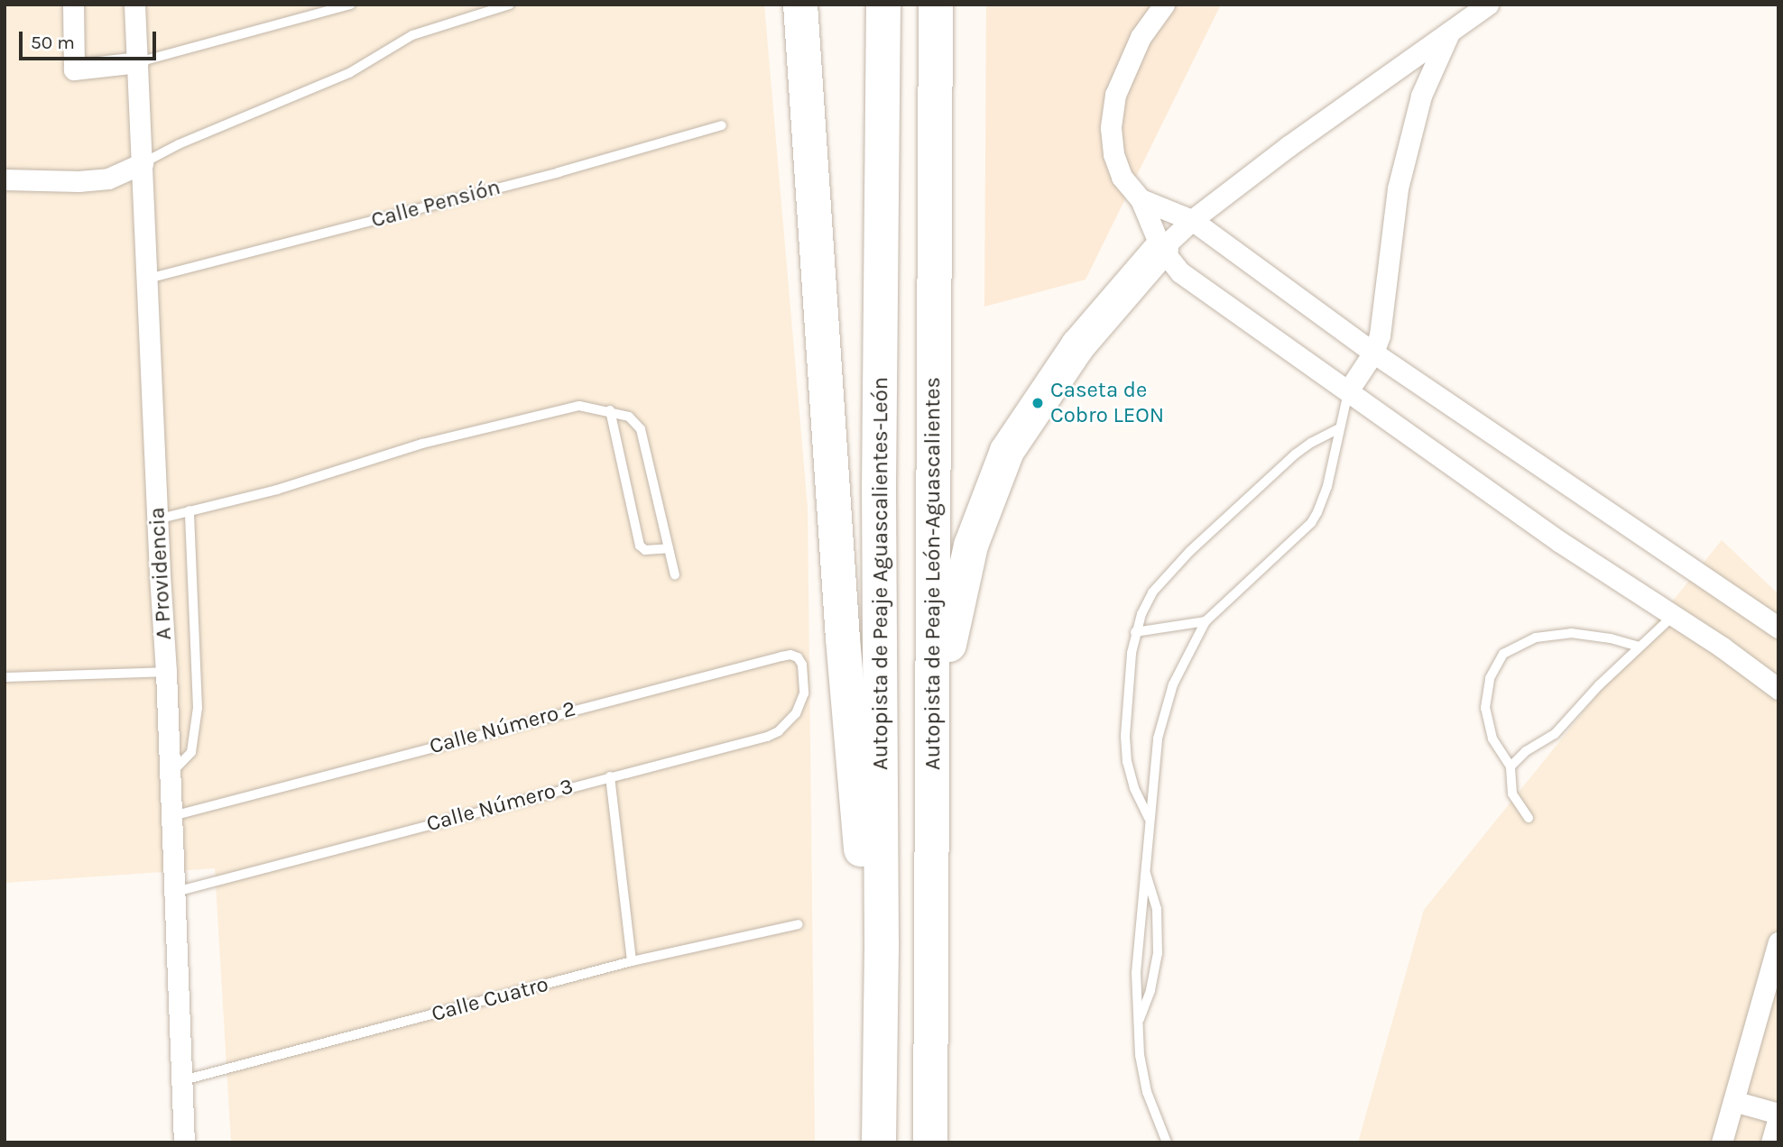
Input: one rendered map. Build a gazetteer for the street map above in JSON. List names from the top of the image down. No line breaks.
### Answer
{"streets":{"highway":["Autopista de Peaje Aguascalientes-León","Autopista de Peaje León-Aguascalientes"],"street":["A Providencia"],"lane":["Calle Pensión","Calle Número 2","Calle Número 3","Calle Cuatro"]},"crossings":[["Calle Pensión","A Providencia"],["A Providencia","Calle Número 2"],["A Providencia","Calle Número 3"],["A Providencia","Calle Cuatro"],["Calle Número 2","Calle Número 3"]],"places":["Caseta de Cobro LEON"],"scale_bar":"50 m"}
